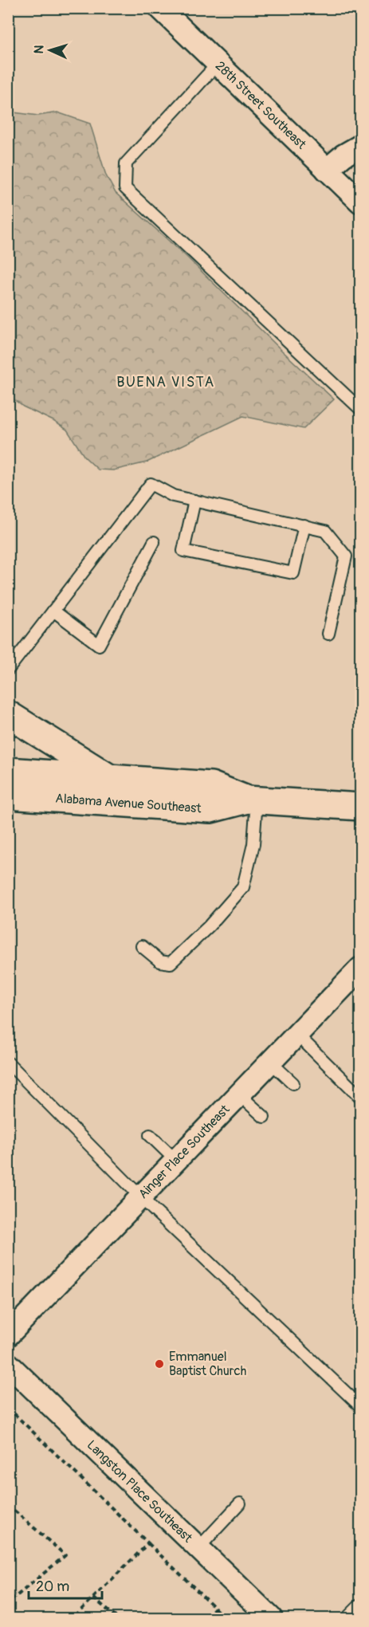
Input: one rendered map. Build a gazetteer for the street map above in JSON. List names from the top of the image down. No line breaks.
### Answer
{"streets":{"main road":["Alabama Avenue Southeast"],"street":["28th Street Southeast","Ainger Place Southeast","Langston Place Southeast"]},"districts":["BUENA VISTA"],"places":["Emmanuel Baptist Church"],"scale_bar":"20 m","north":"left"}
